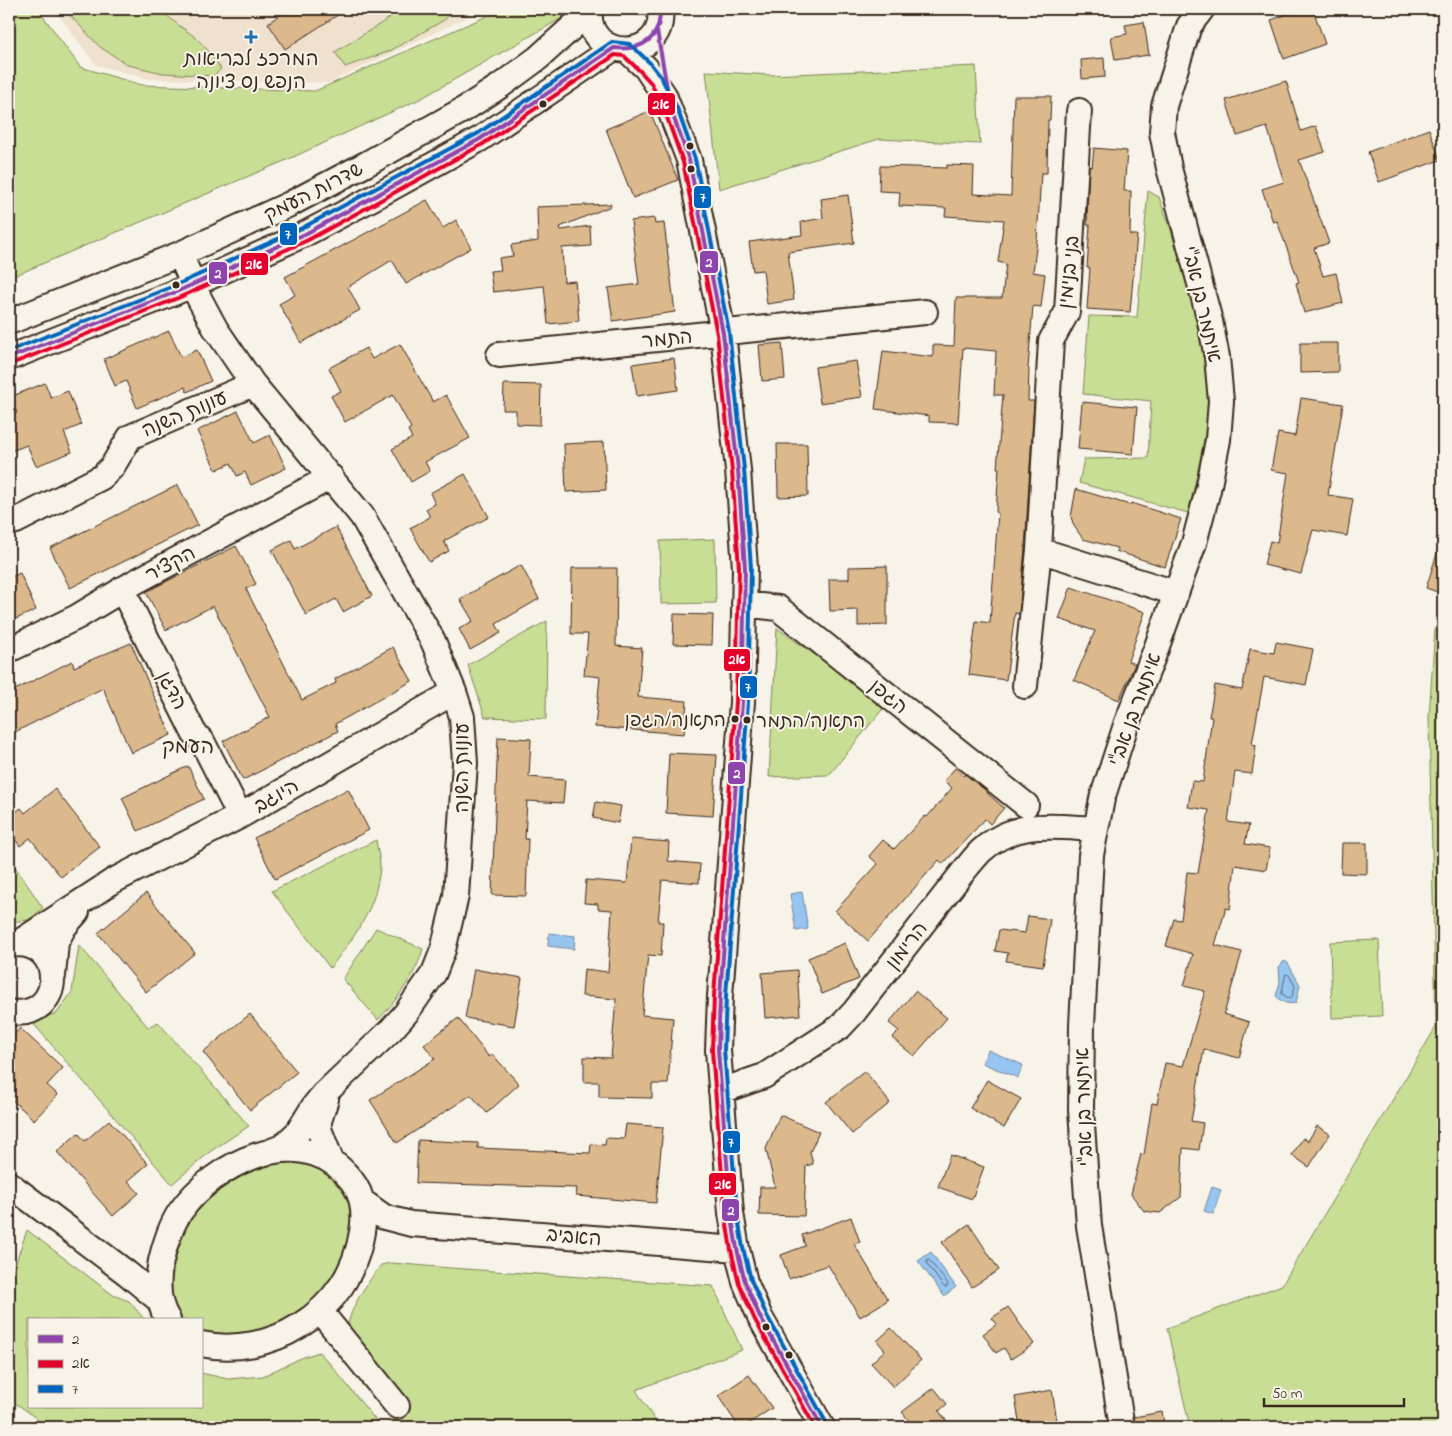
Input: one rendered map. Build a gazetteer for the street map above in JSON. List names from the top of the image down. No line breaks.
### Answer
{"streets":{"street":["שדרות העמק","בני בנימין","איתמר בן אב\"י","התמר","עונות השנה","הקציר","הדגן","הגפן","היוגב","הרימון","האביב"]},"crossings":[["שדרות העמק","עונות השנה"],["איתמר בן אב\"י","הרימון"],["עונות השנה","הקציר"],["עונות השנה","היוגב"],["הקציר","הדגן"],["הדגן","היוגב"]],"districts":["העמק"],"places":{"health":["המרכז לבריאות הנפש נס ציונה"],"other":["התאנה/הגפן","התאנה/התמר"]},"lines":["transit line 2","transit line 7","transit line 2א"],"legend":["2","2א","7"],"scale_bar":"50 m"}
